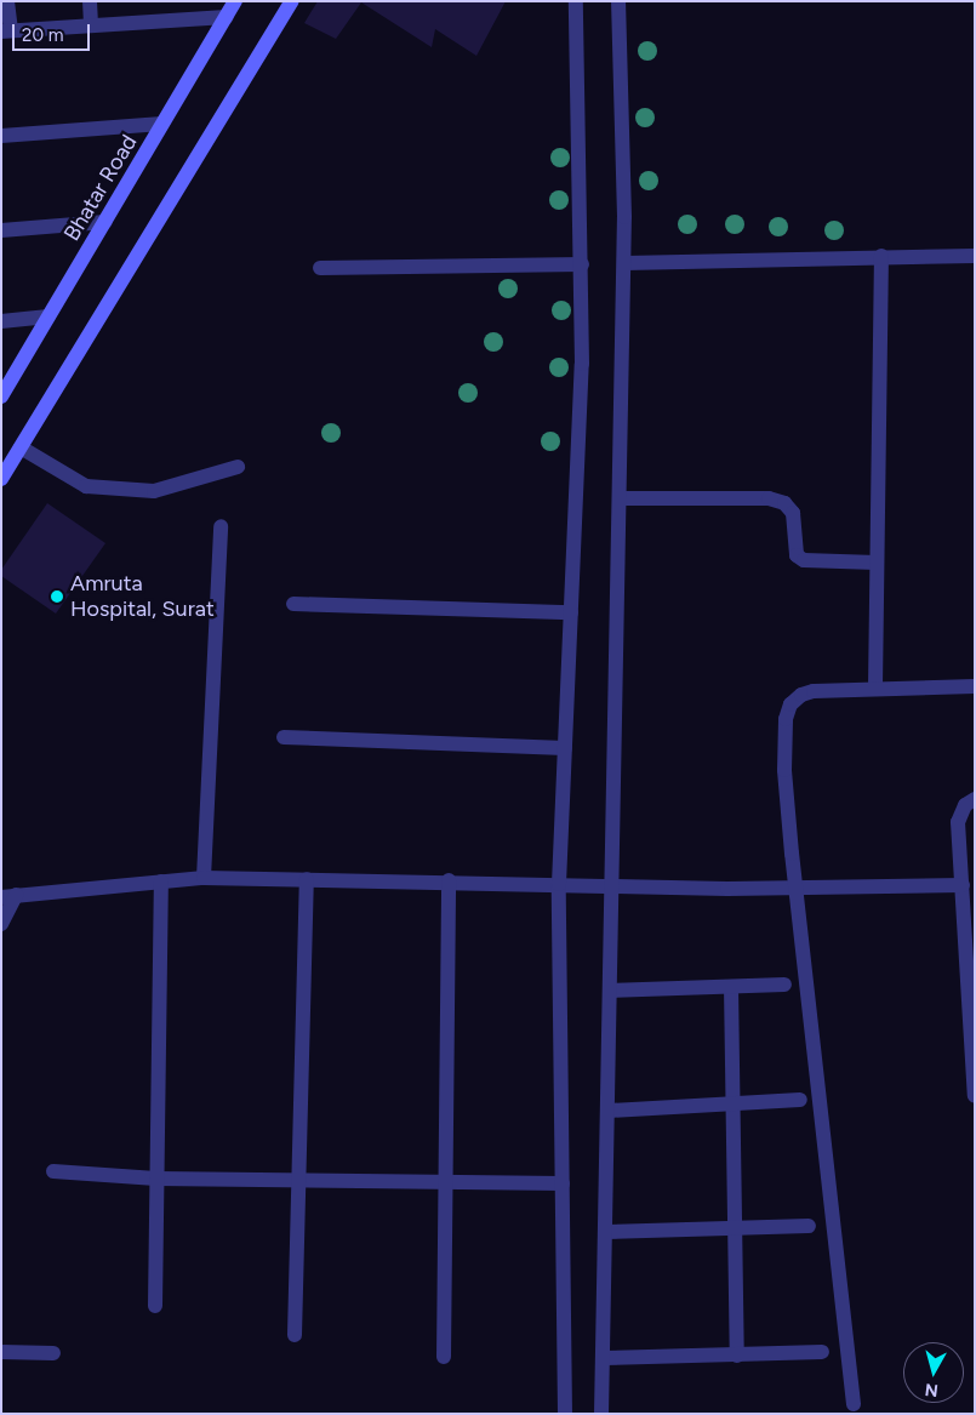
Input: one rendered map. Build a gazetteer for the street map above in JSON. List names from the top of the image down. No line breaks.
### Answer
{"streets":{"main road":["Bhatar Road"]},"places":["Amruta Hospital, Surat"],"scale_bar":"20 m","north":"bottom"}
